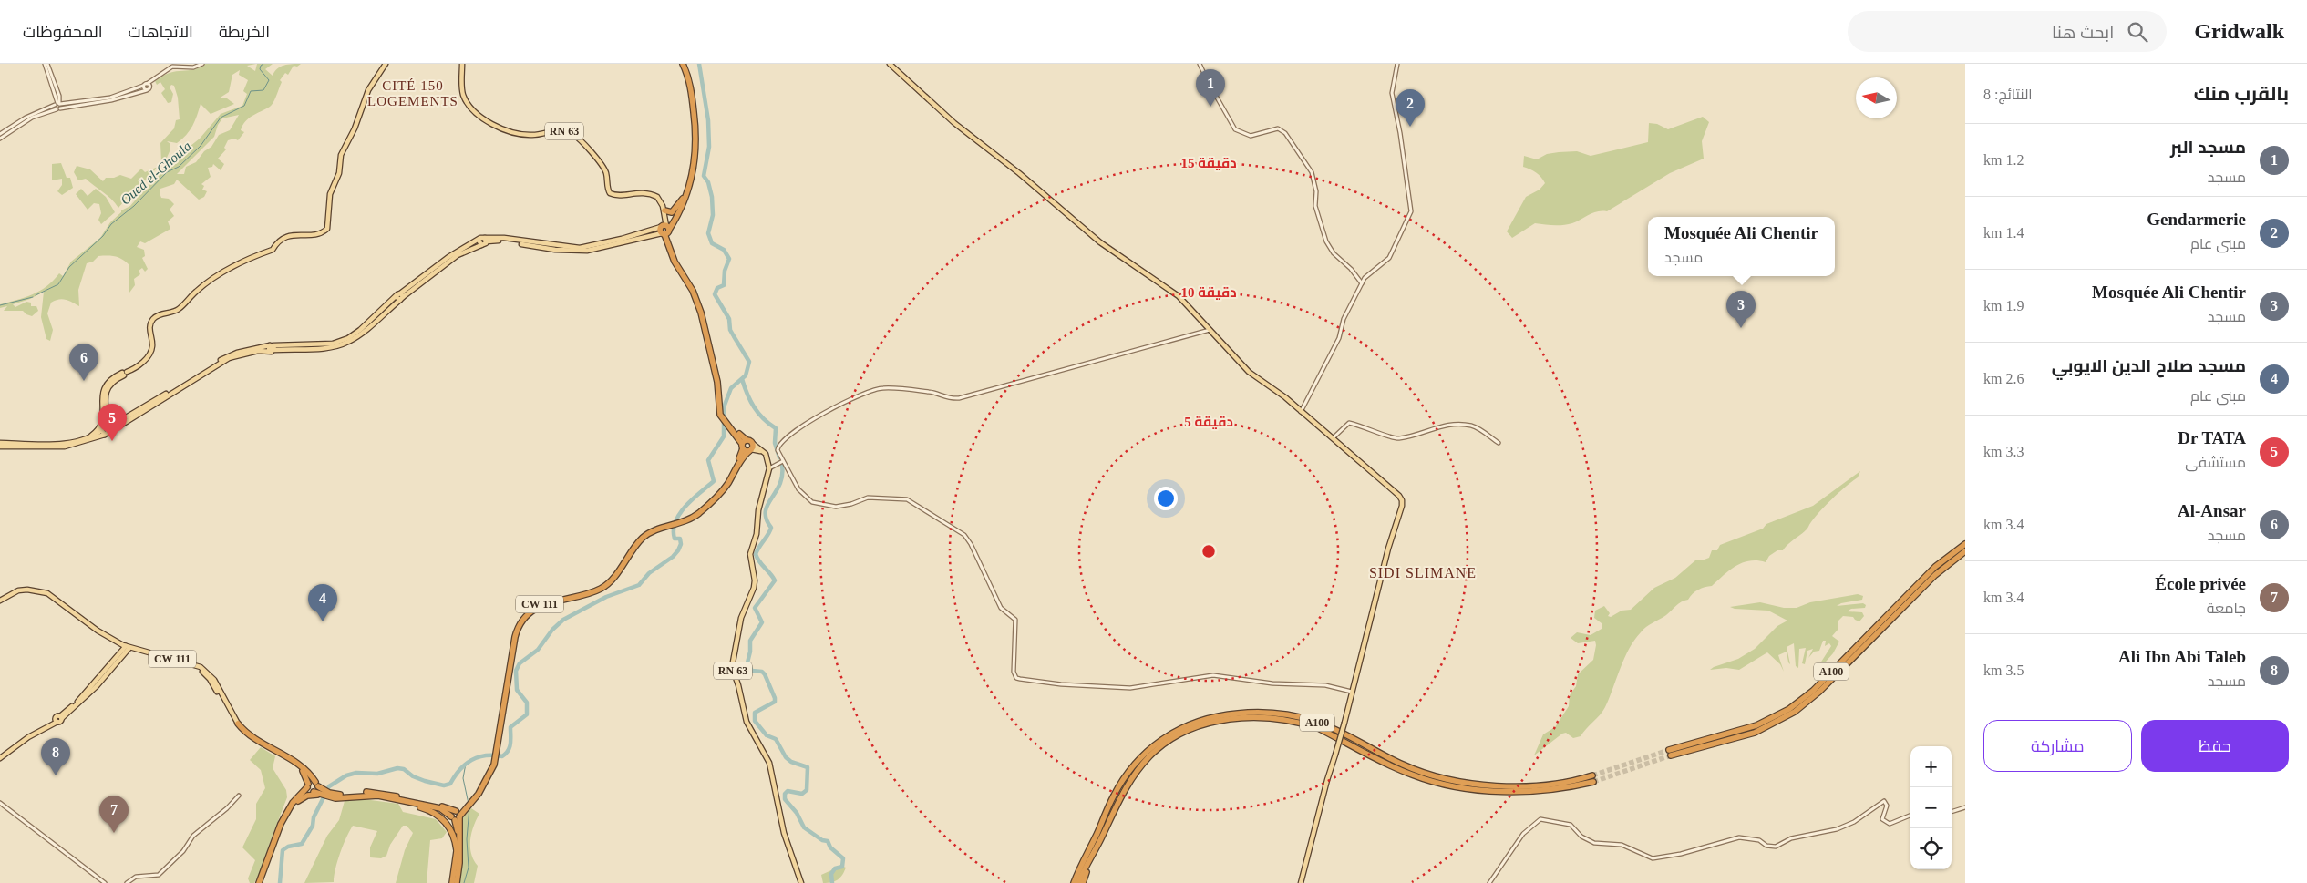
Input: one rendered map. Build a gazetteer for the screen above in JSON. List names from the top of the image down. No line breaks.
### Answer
{"streets":{"highway":["CW 111","A100"],"main road":["RN 63"]},"crossings":[["RN 63","CW 111"]],"districts":["CITÉ 150 LOGEMENTS","SIDI SLIMANE"],"water":["Oued el-Ghoula"],"north":"left","page":{"header":"Gridwalk","search":"ابحث هنا","nav":["الخريطة","الاتجاهات","المحفوظات"],"heading":["بالقرب منك","النتائج: 8"],"pins":["1","2","3","6","5","4","8","7"],"list":[{"mark":"1","name":"مسجد البر","note":"مسجد","value":"1.2 km"},{"mark":"2","name":"Gendarmerie","note":"مبنى عام","value":"1.4 km"},{"mark":"3","name":"Mosquée Ali Chentir","note":"مسجد","value":"1.9 km"},{"mark":"4","name":"مسجد صلاح الدين الايوبي","note":"مبنى عام","value":"2.6 km"},{"mark":"5","name":"Dr TATA","note":"مستشفى","value":"3.3 km"},{"mark":"6","name":"Al-Ansar","note":"مسجد","value":"3.4 km"},{"mark":"7","name":"École privée","note":"جامعة","value":"3.4 km"},{"mark":"8","name":"Ali Ibn Abi Taleb","note":"مسجد","value":"3.5 km"}],"popup":["Mosquée Ali Chentir","مسجد"],"buttons":["حفظ","مشاركة"],"map_buttons":["+","−"]},"rings":["15 دقيقة","10 دقيقة","5 دقيقة"]}
